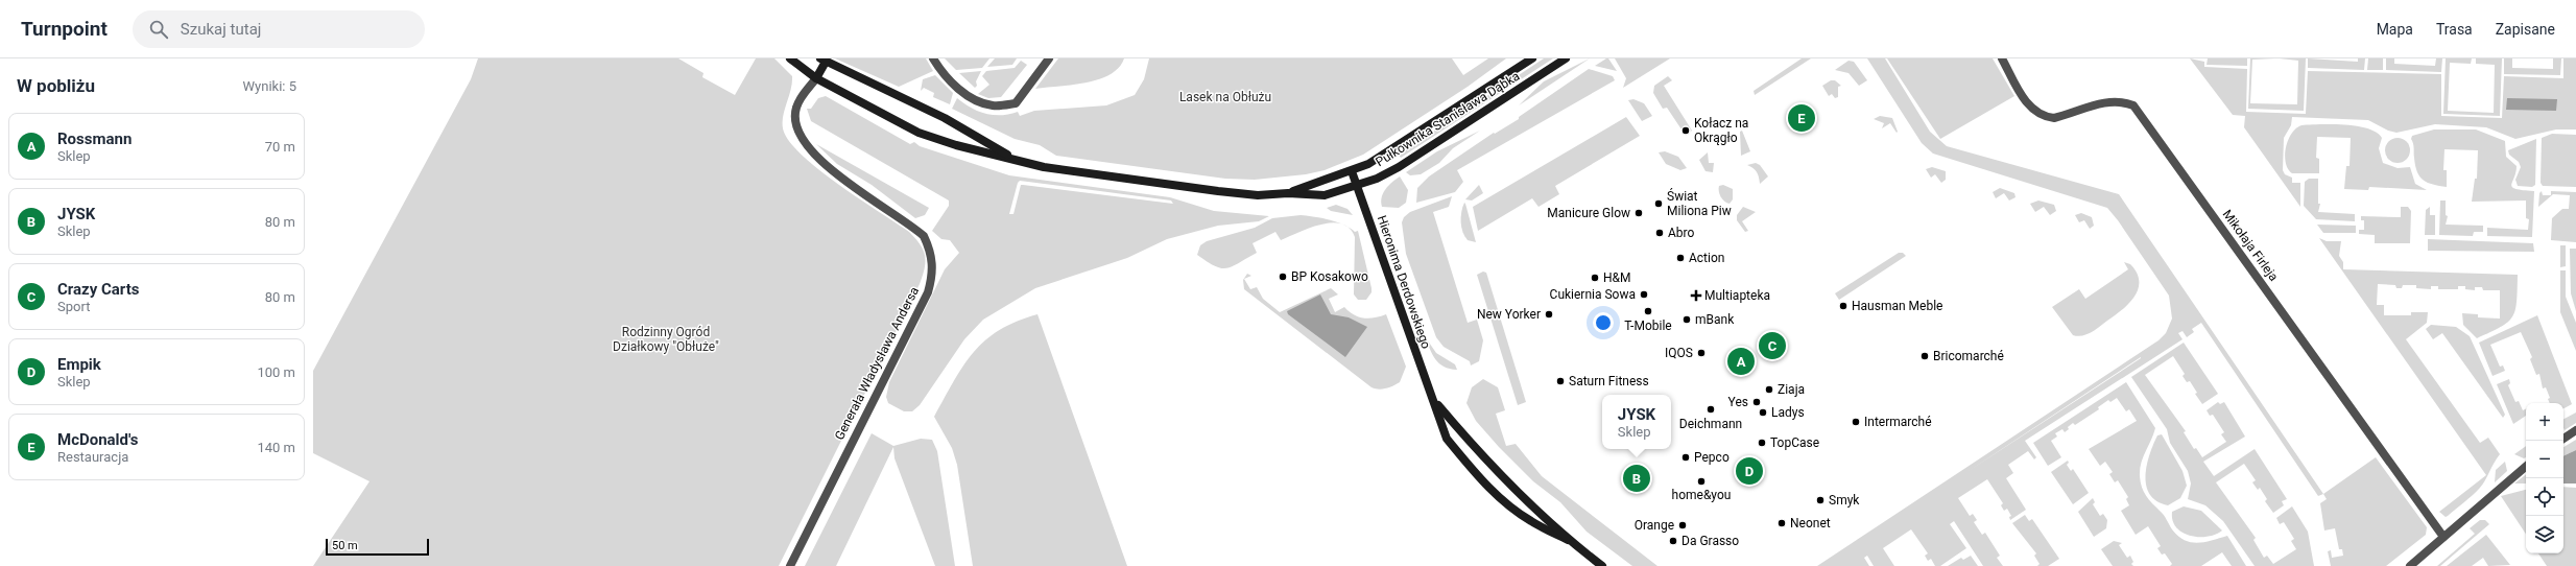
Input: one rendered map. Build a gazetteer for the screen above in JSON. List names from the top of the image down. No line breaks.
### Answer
{"streets":{"main road":["Pułkownika Stanisława Dąbka","Hieronima Derdowskiego"],"street":["Mikołaja Firleja","Generała Władysława Andersa"]},"crossings":[["Pułkownika Stanisława Dąbka","Hieronima Derdowskiego"],["Pułkownika Stanisława Dąbka","Generała Władysława Andersa"]],"parks":["Lasek na Obłużu","Rodzinny Ogród Działkowy \"Obłuże\""],"places":{"other":["Kołacz na Okrągło","Świat Miliona Piw","Manicure Glow","Abro","Action","BP Kosakowo","H&M","Cukiernia Sowa","Hausman Meble","T-Mobile","New Yorker","mBank","IQOS","Bricomarché","Saturn Fitness","Ziaja","Yes","Deichmann","Ladys","Intermarché","TopCase","Pepco","home&you","Smyk","Neonet","Orange","Da Grasso"],"health":["Multiapteka"]},"scale_bar":"50 m","page":{"header":"Turnpoint","search":"Szukaj tutaj","nav":["Mapa","Trasa","Zapisane"],"heading":["W pobliżu","Wyniki: 5"],"pins":["E","C","A","D","B"],"list":[{"mark":"A","name":"Rossmann","note":"Sklep","value":"70 m"},{"mark":"B","name":"JYSK","note":"Sklep","value":"80 m"},{"mark":"C","name":"Crazy Carts","note":"Sport","value":"80 m"},{"mark":"D","name":"Empik","note":"Sklep","value":"100 m"},{"mark":"E","name":"McDonald's","note":"Restauracja","value":"140 m"}],"popup":["JYSK","Sklep"],"map_buttons":["+","−"],"scale":"50 m"}}
